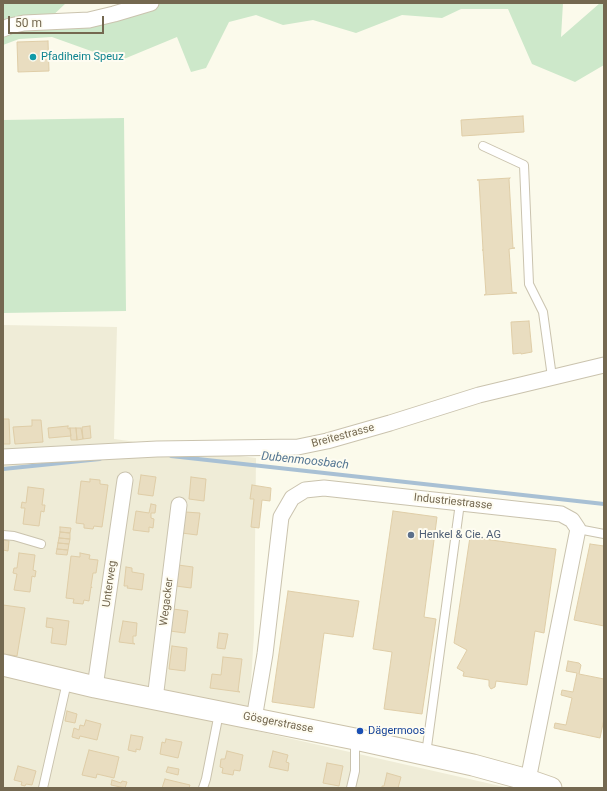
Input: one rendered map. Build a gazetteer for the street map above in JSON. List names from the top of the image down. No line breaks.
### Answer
{"streets":{"main road":["Gösgerstrasse"],"street":["Breitestrasse","Industriestrasse","Unterweg","Wegacker"]},"crossings":[["Industriestrasse","Gösgerstrasse"],["Unterweg","Gösgerstrasse"],["Wegacker","Gösgerstrasse"]],"water":["Dubenmoosbach"],"places":["Pfadiheim Speuz","Henkel & Cie. AG","Dägermoos"],"scale_bar":"50 m"}
